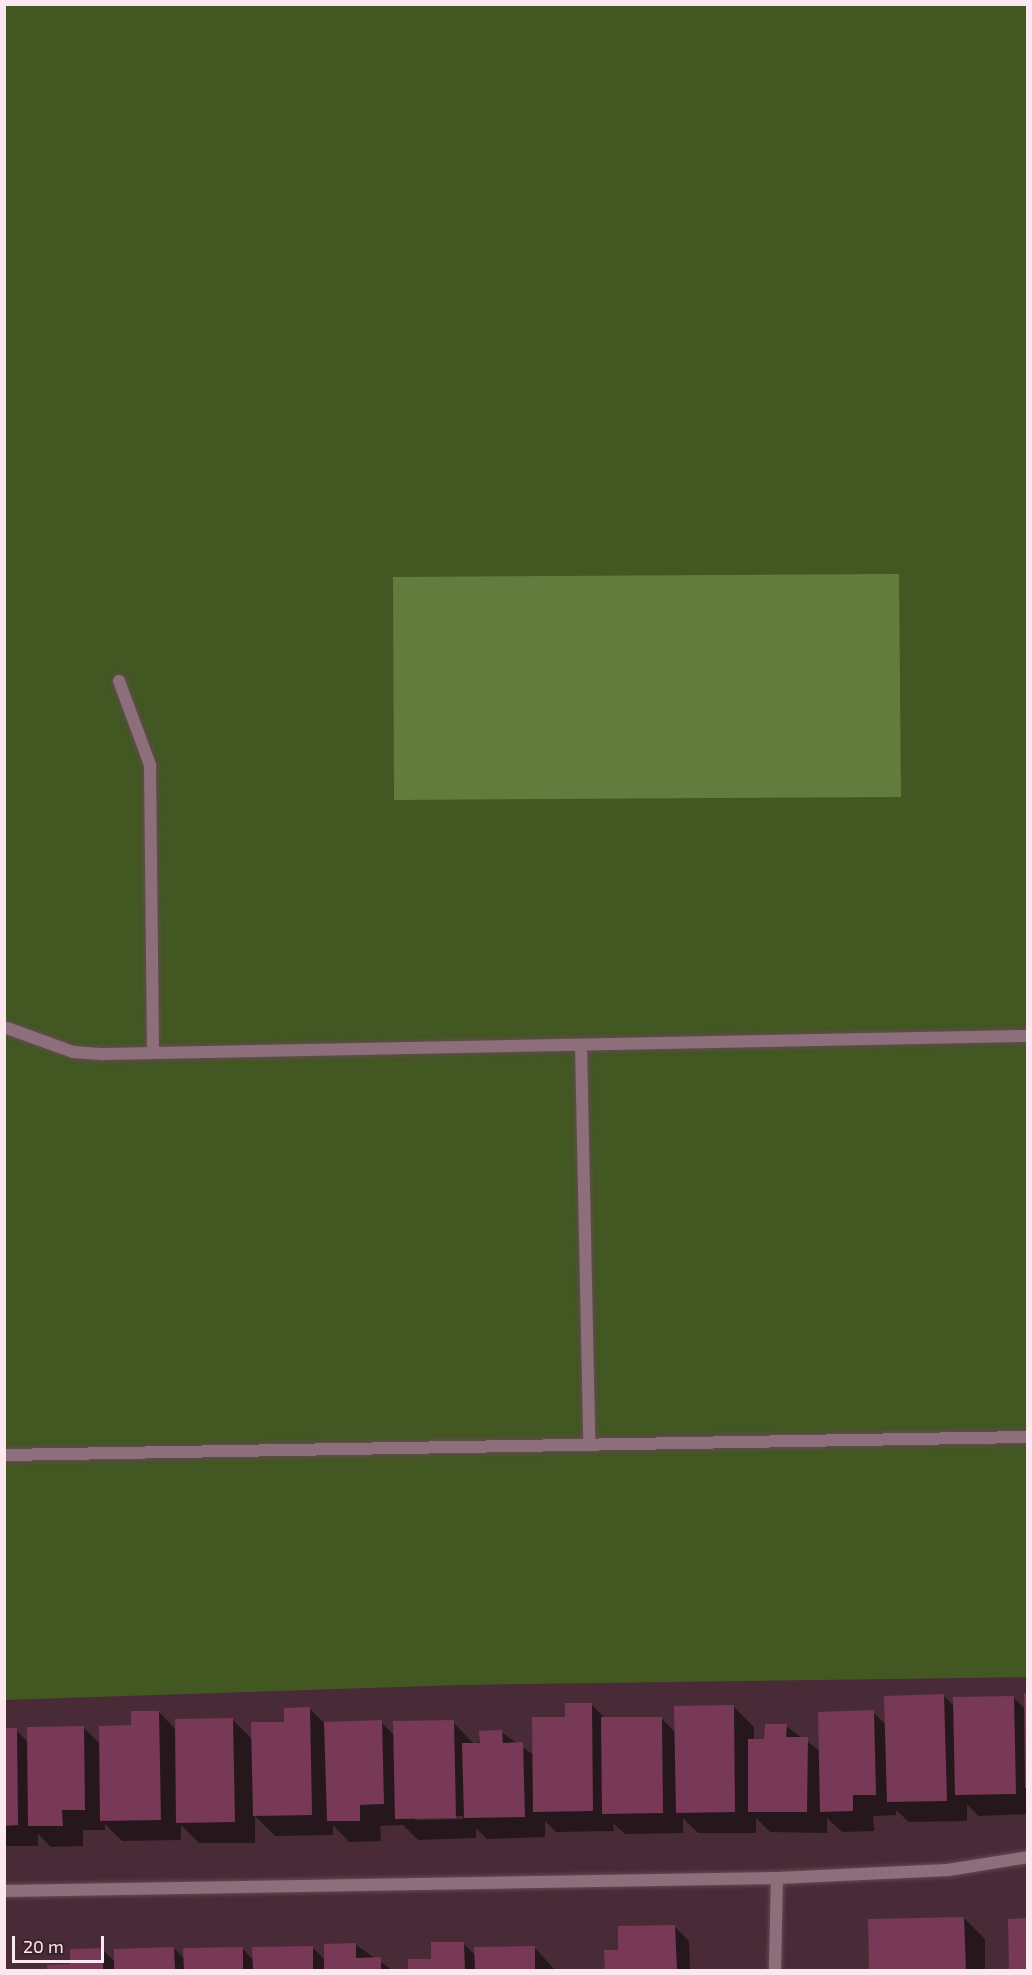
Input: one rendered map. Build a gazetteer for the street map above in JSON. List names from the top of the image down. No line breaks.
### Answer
{"scale_bar":"20 m"}
